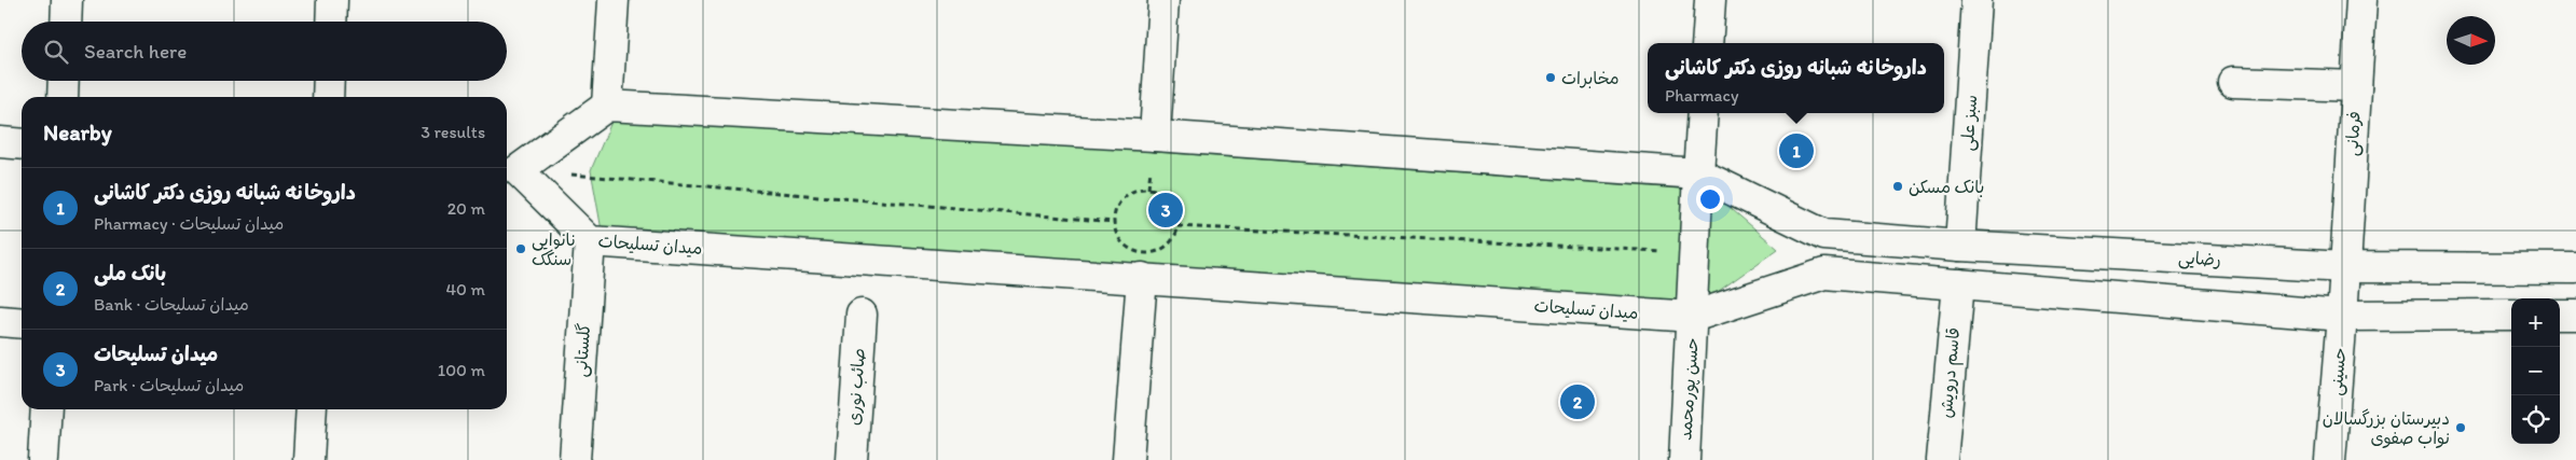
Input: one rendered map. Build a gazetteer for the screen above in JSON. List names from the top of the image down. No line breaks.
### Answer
{"streets":{"street":["سبز علی","فرمانی","میدان تسلیحات","رضایی","گلستانی","حسینی","قاسم درویش","صائب نوری","حسن پورمحمد"]},"crossings":[["سبز علی","میدان تسلیحات"],["سبز علی","رضایی"],["سبز علی","قاسم درویش"],["فرمانی","رضایی"],["فرمانی","حسینی"],["میدان تسلیحات","گلستانی"],["میدان تسلیحات","قاسم درویش"],["میدان تسلیحات","حسن پورمحمد"],["رضایی","حسن پورمحمد"]],"places":["مخابرات","بانک مسکن","نانوایی سنگک","دبیرستان بزرگسالان نواب صفوی"],"north":"right","page":{"search":"Search here","popup":["داروخانه شبانه روزی دکتر کاشانی","Pharmacy"],"heading":["Nearby","3 results"],"pins":["1","3","2"],"list":[{"mark":"1","name":"داروخانه شبانه روزی دکتر کاشانی","note":"Pharmacy · میدان تسلیحات","value":"20 m"},{"mark":"2","name":"بانک ملی","note":"Bank · میدان تسلیحات","value":"40 m"},{"mark":"3","name":"میدان تسلیحات","note":"Park · میدان تسلیحات","value":"100 m"}],"map_buttons":["+","−"]}}
